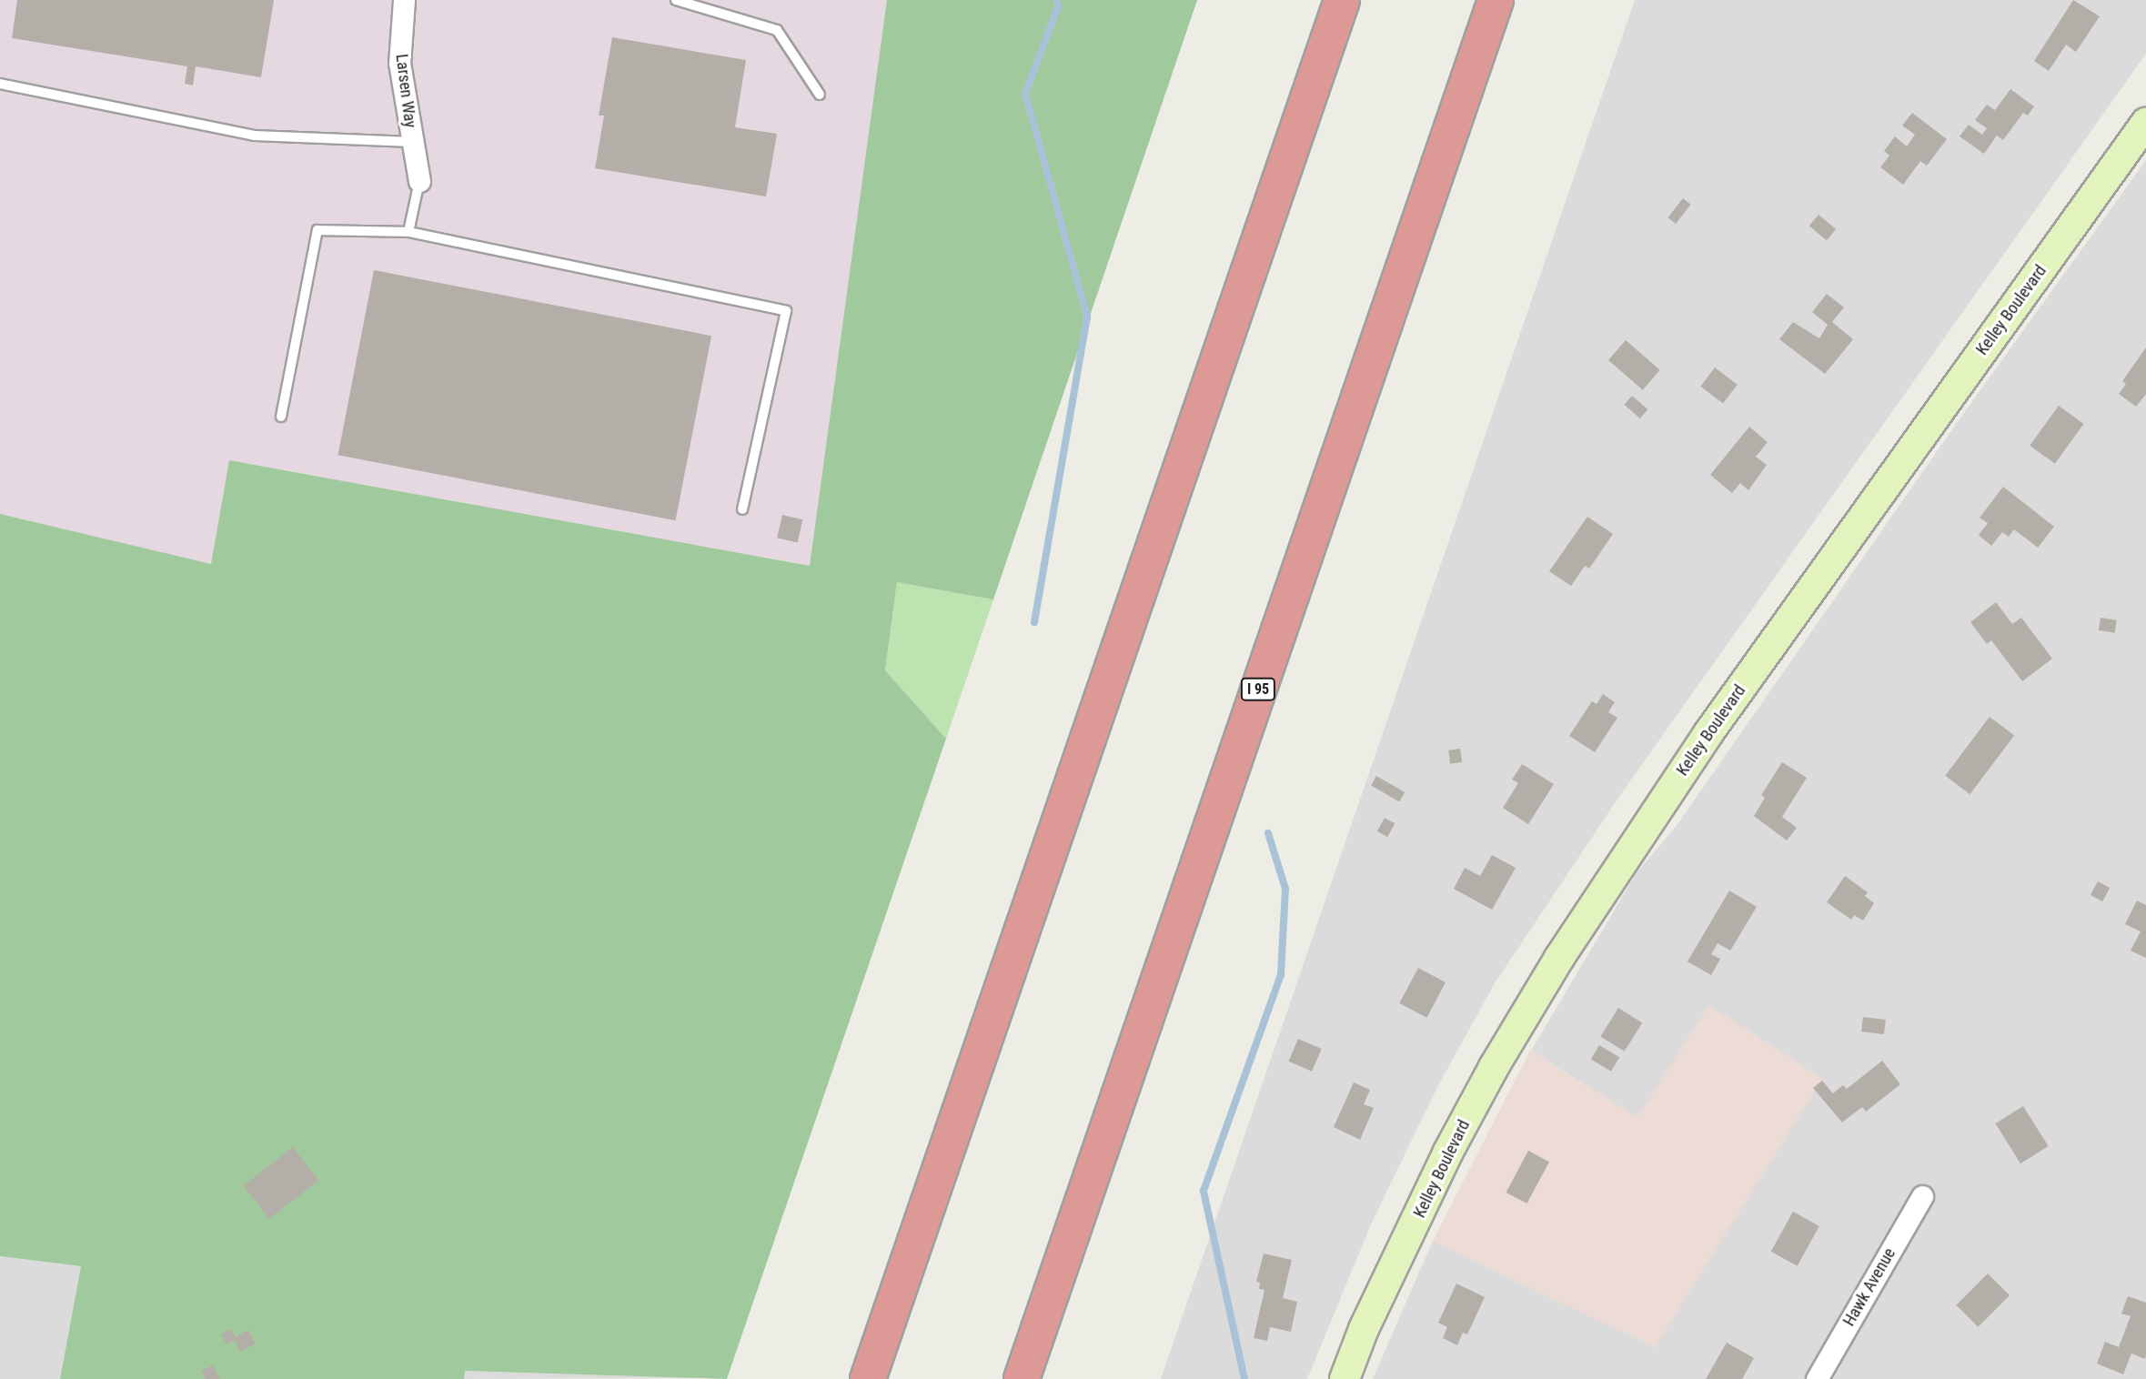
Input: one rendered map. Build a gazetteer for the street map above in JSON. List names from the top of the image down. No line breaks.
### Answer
{"streets":{"highway":["I 95"],"main road":["Kelley Boulevard"],"street":["Larsen Way","Hawk Avenue"]}}
